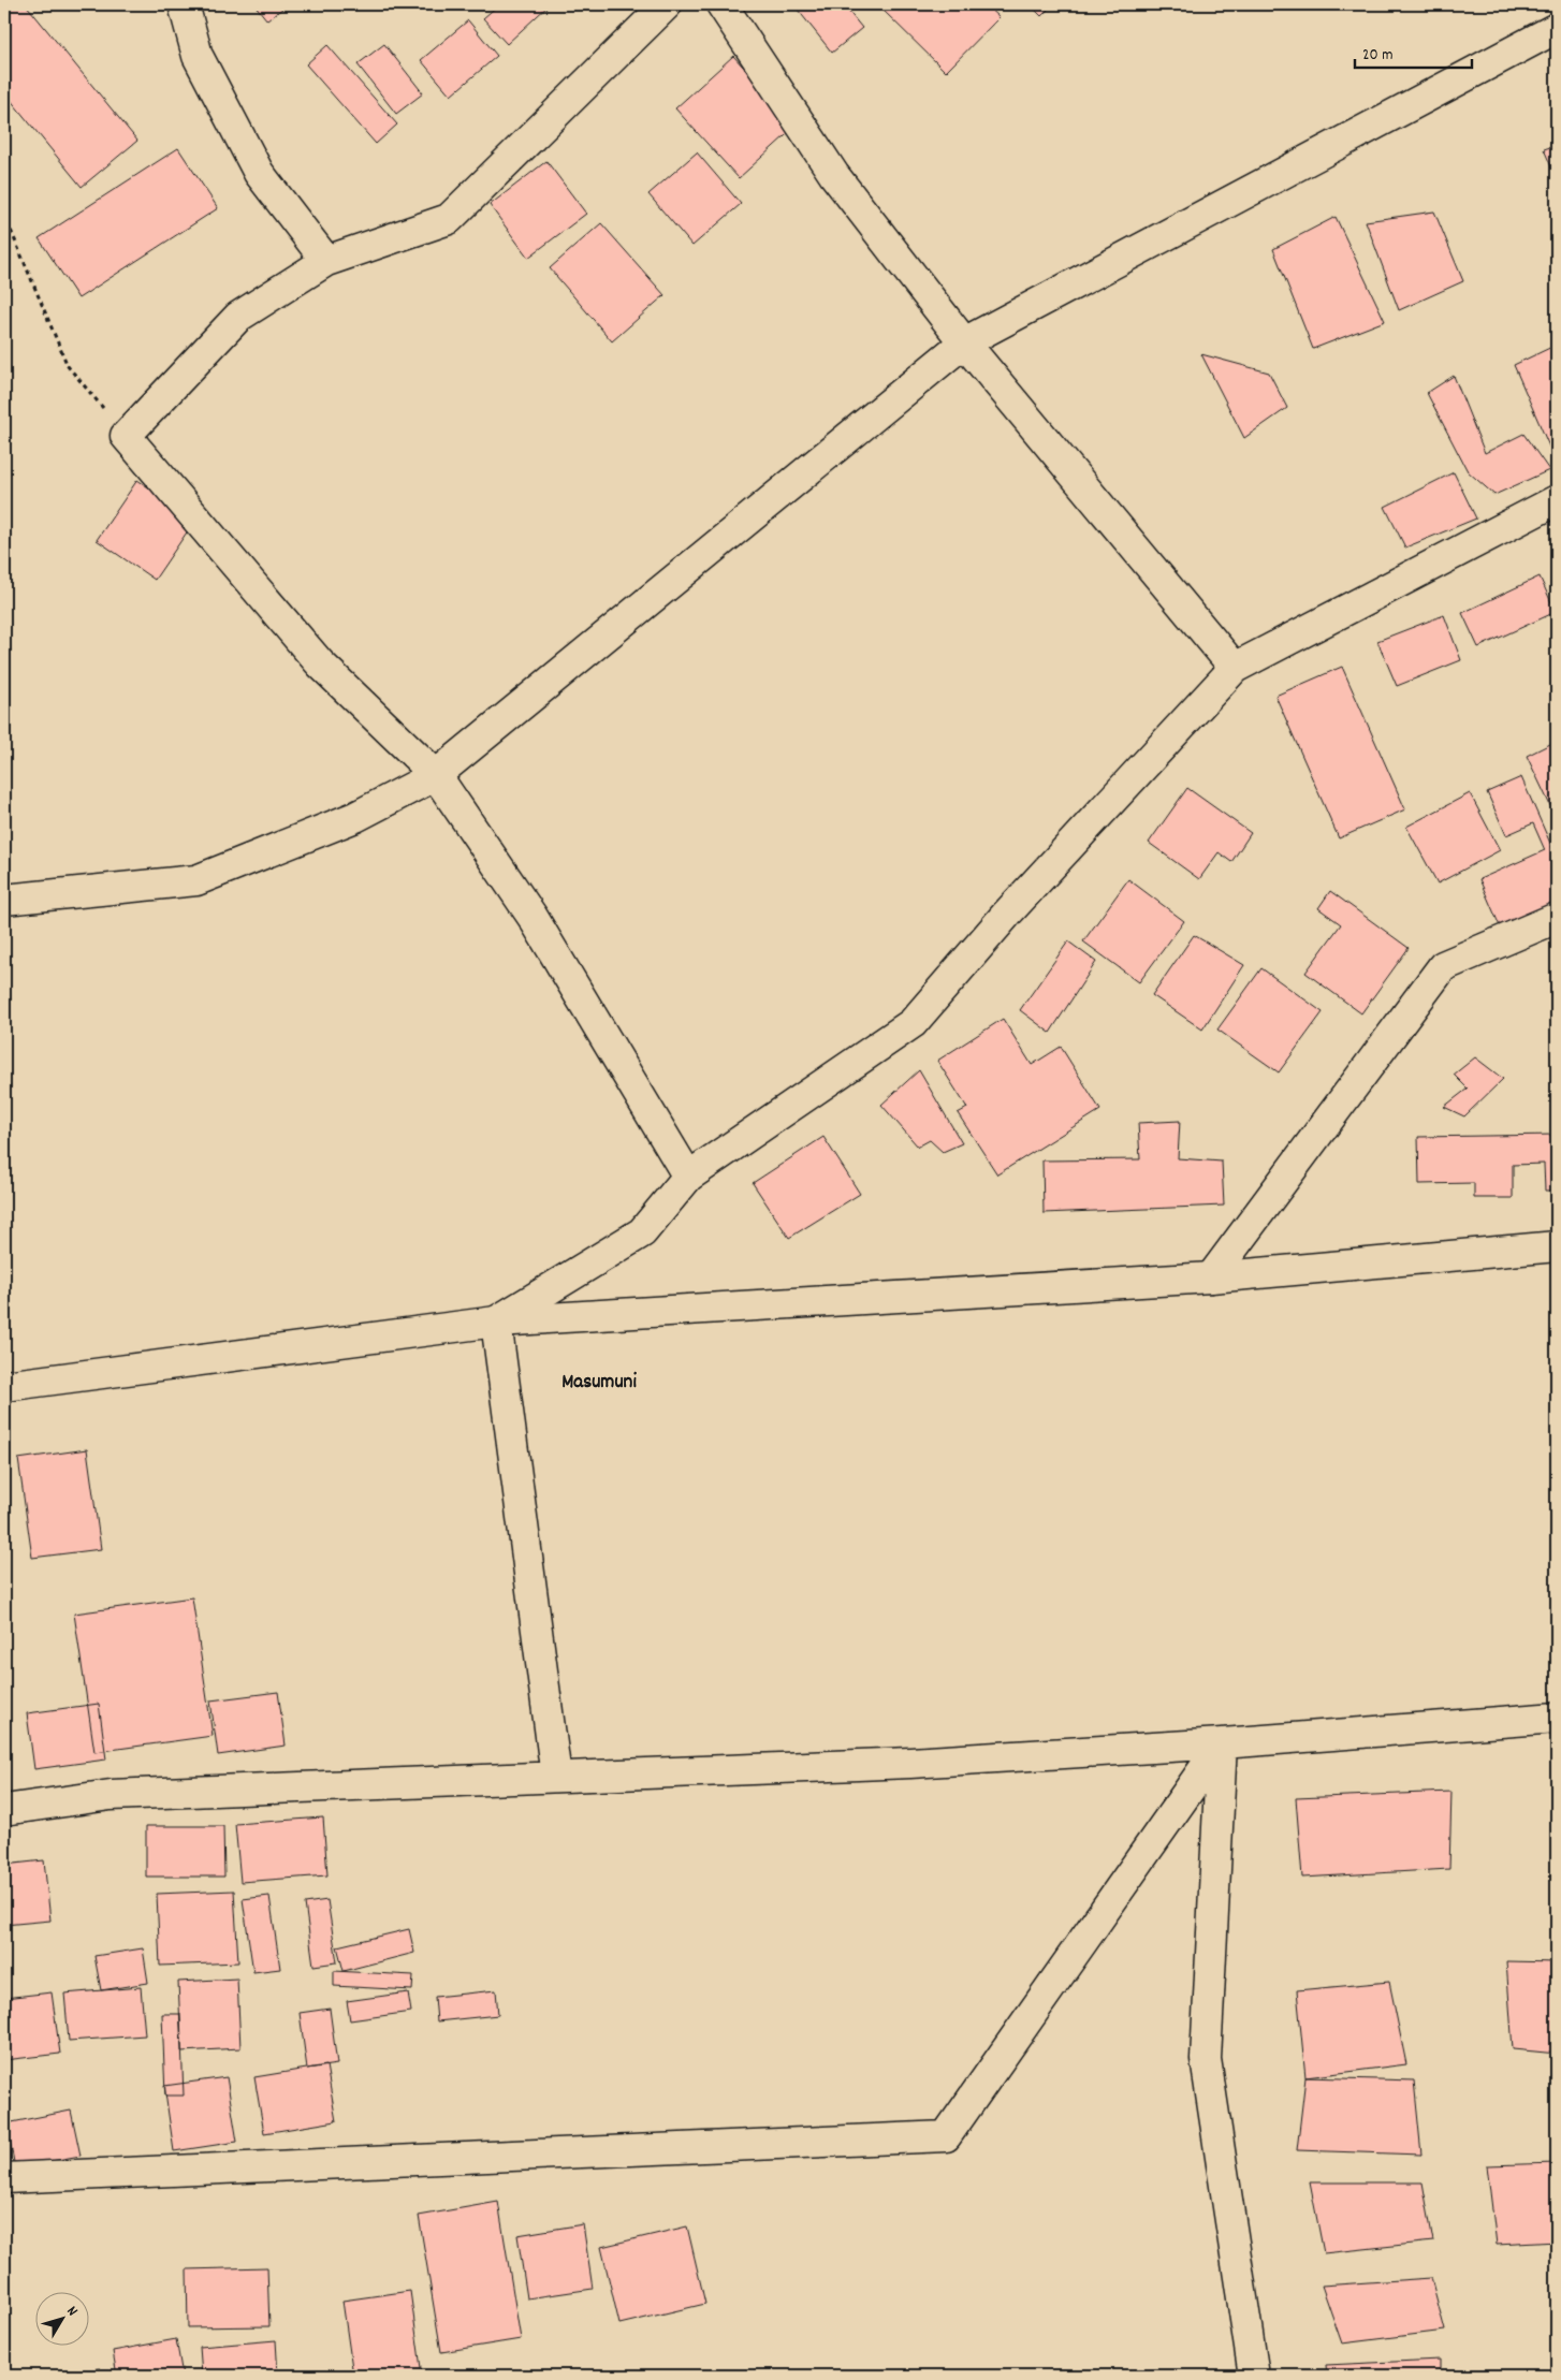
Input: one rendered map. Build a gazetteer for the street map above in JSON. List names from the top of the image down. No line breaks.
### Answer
{"districts":["Masumuni"],"scale_bar":"20 m","north":"top right"}
